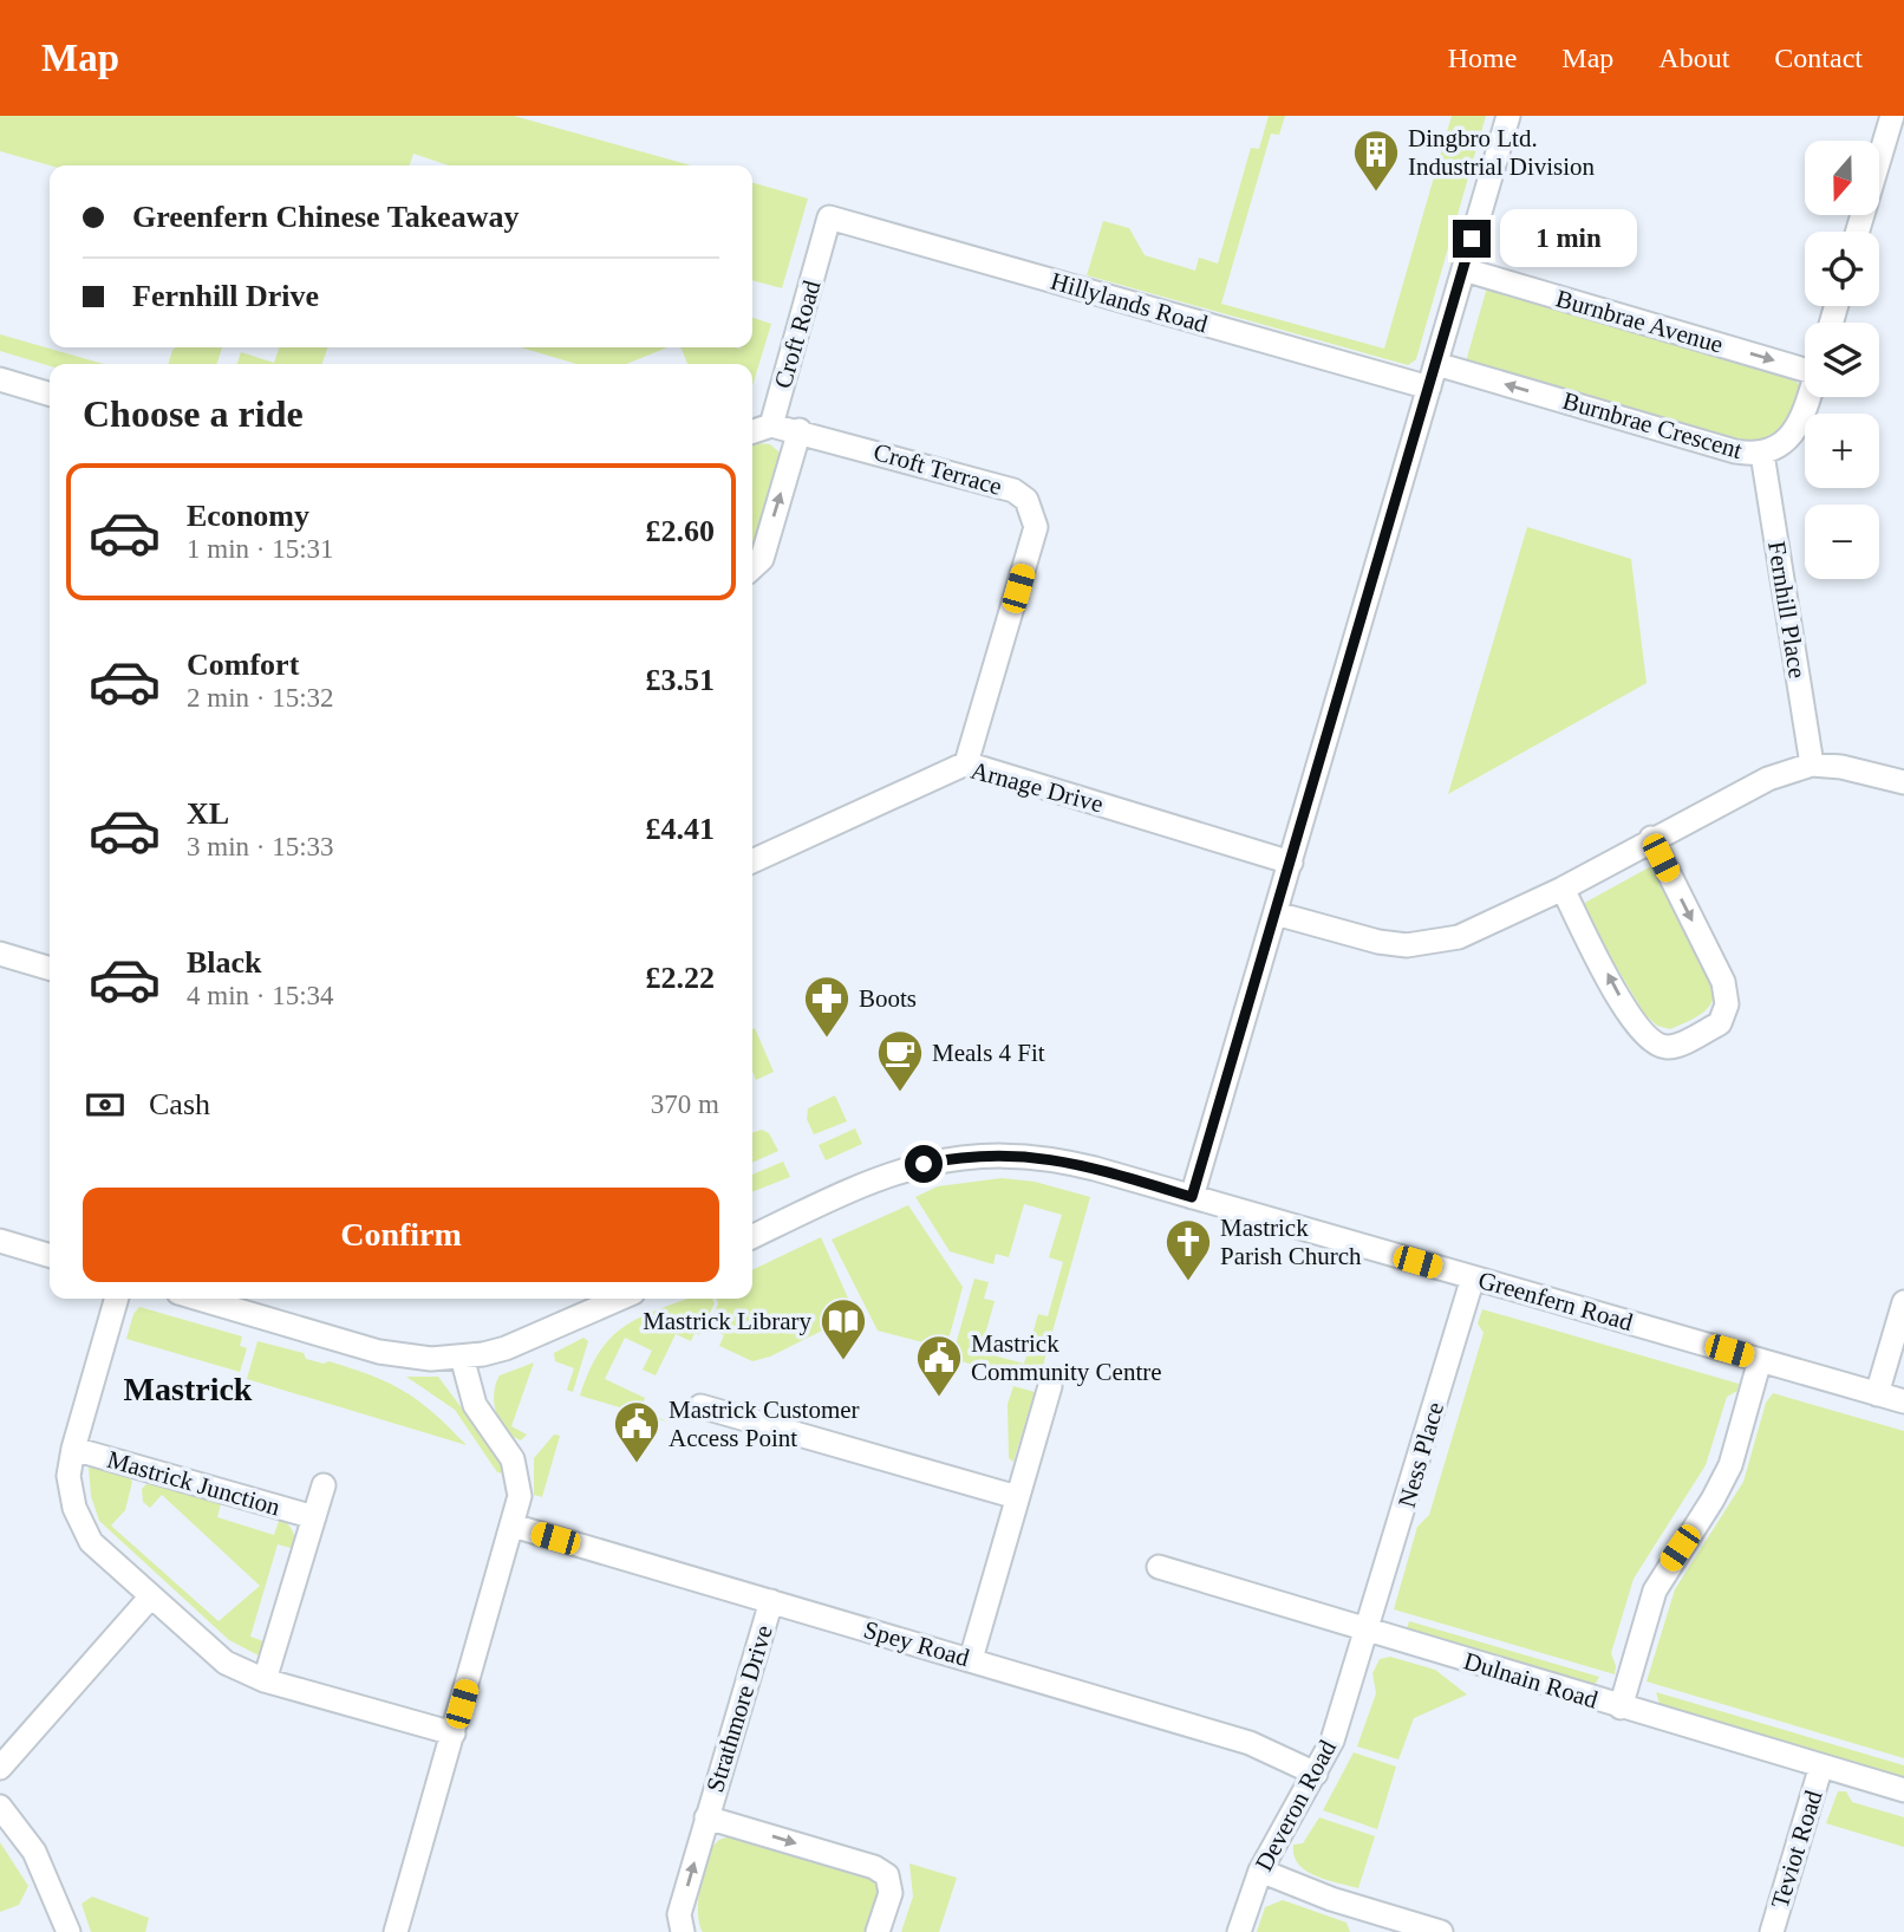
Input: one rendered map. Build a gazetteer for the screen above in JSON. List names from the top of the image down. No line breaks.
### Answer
{"streets":{"street":["Hillylands Road","Burnbrae Avenue","Croft Road","Burnbrae Crescent","Croft Terrace","Fernhill Place","Arnage Drive","Greenfern Road","Ness Place","Mastrick Junction","Spey Road","Dulnain Road","Strathmore Drive","Deveron Road","Teviot Road"]},"crossings":[["Hillylands Road","Croft Road"],["Croft Road","Croft Terrace"],["Burnbrae Crescent","Fernhill Place"],["Croft Terrace","Arnage Drive"],["Greenfern Road","Ness Place"],["Ness Place","Dulnain Road"],["Ness Place","Deveron Road"],["Spey Road","Strathmore Drive"],["Spey Road","Deveron Road"],["Dulnain Road","Deveron Road"],["Dulnain Road","Teviot Road"]],"one_way":["Burnbrae Avenue","Burnbrae Crescent"],"districts":["Mastrick"],"places":{"building":["Dingbro Ltd. Industrial Division"],"pharmacy":["Boots"],"cafe":["Meals 4 Fit"],"church":["Mastrick Parish Church"],"library":["Mastrick Library"],"public building":["Mastrick Community Centre","Mastrick Customer Access Point"]},"north":"bottom","page":{"header":"Map","nav":["Home","Map","About","Contact"],"map_buttons":["+","−"],"banner":["Greenfern Chinese Takeaway","Fernhill Drive"],"bubble":"1 min","heading":"Choose a ride","list":[{"name":"Economy","note":"1 min · 15:31","value":"£2.60"},{"name":"Comfort","note":"2 min · 15:32","value":"£3.51"},{"name":"XL","note":"3 min · 15:33","value":"£4.41"},{"name":"Black","note":"4 min · 15:34","value":"£2.22"}],"pay":["Cash","370 m"],"buttons":"Confirm"}}
